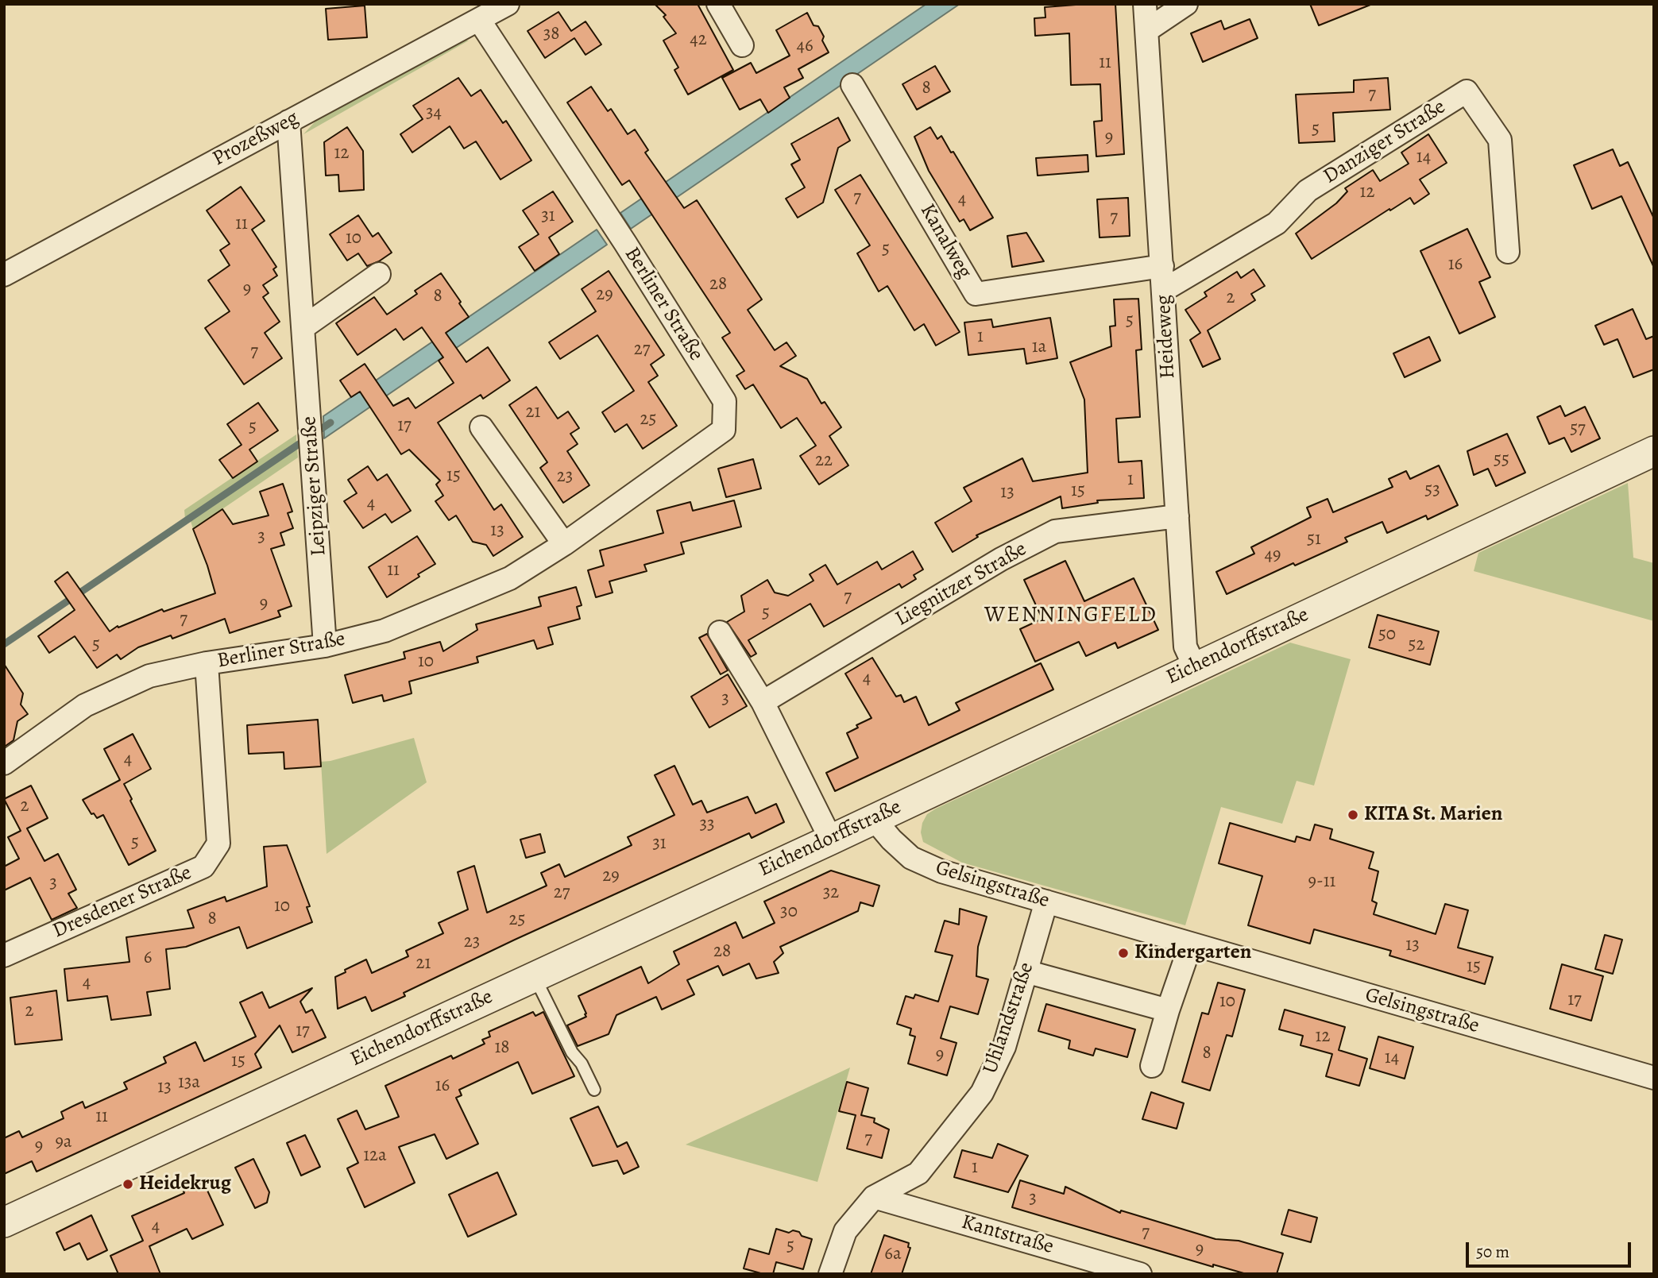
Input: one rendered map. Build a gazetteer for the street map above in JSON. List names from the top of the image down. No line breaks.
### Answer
{"streets":{"street":["Prozeßweg","Danziger Straße","Kanalweg","Berliner Straße","Heideweg","Leipziger Straße","Liegnitzer Straße","Eichendorffstraße","Gelsingstraße","Dresdener Straße","Uhlandstraße","Kantstraße"]},"crossings":[["Prozeßweg","Berliner Straße"],["Prozeßweg","Leipziger Straße"],["Danziger Straße","Heideweg"],["Kanalweg","Heideweg"],["Berliner Straße","Leipziger Straße"],["Berliner Straße","Dresdener Straße"],["Heideweg","Liegnitzer Straße"],["Heideweg","Eichendorffstraße"],["Eichendorffstraße","Gelsingstraße"],["Gelsingstraße","Uhlandstraße"],["Uhlandstraße","Kantstraße"]],"districts":["WENNINGFELD"],"places":["KITA St. Marien","Kindergarten","Heidekrug"],"house_numbers":["38","42","46","11","8","7","34","5","9","12","14","12","7","4","31","7","11","10","5","16","28","9","29","8","2","5","1","1a","27","7","21","25","17","5","57","55","22","15","23","1","53","15","13","4","13","3","51","49","11","7","9","5","7","50","5","52","10","4","3","4","2","33","5","31","29","9-11","3","27","32","10","30","8","25","23","13","28","6","21","15","4","17","10","2","17","12","18","8","9","14","15","13a","16","13","11","7","9a","9","12a","1","3","4","7","5","9","6a"],"scale_bar":"50 m"}
